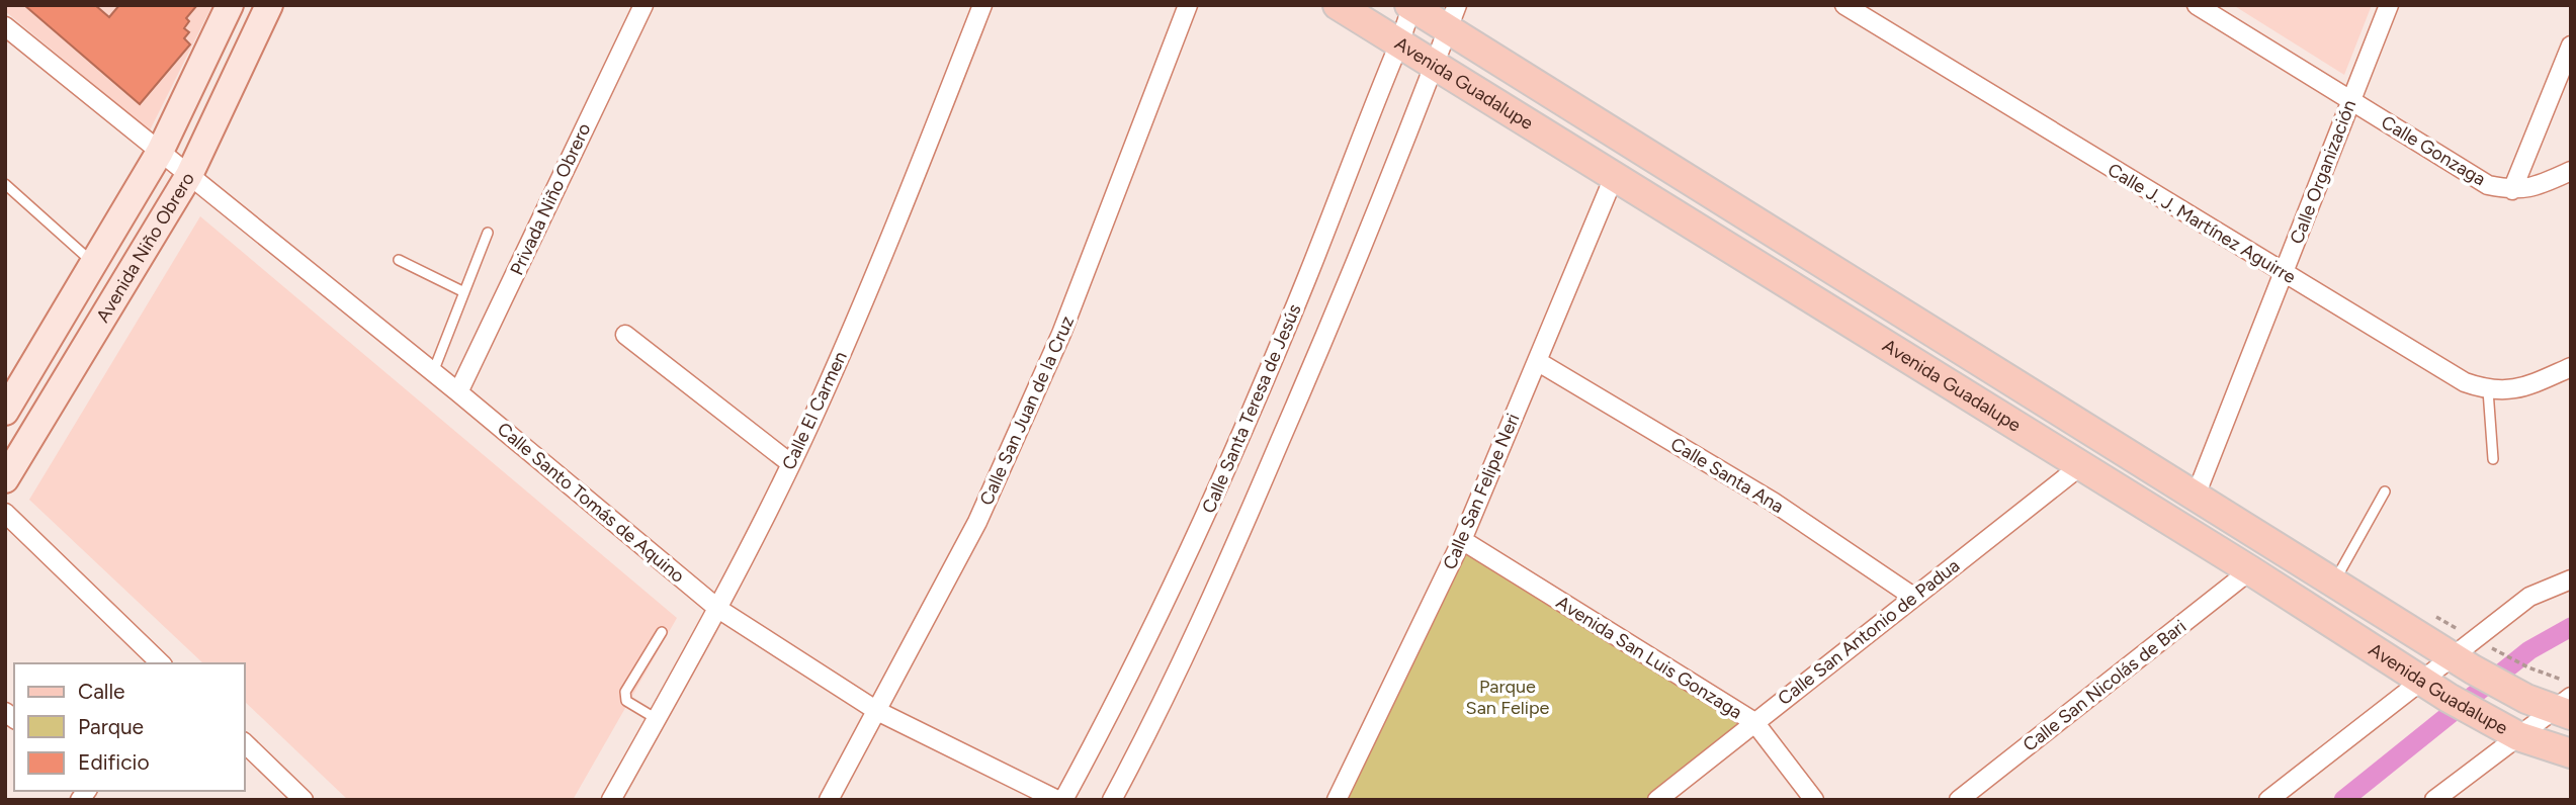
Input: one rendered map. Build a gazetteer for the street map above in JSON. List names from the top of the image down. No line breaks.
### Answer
{"streets":{"main road":["Avenida Guadalupe","Avenida Niño Obrero"],"street":["Calle Gonzaga","Calle Organización","Privada Niño Obrero","Calle J. J. Martínez Aguirre","Calle Santa Teresa de Jesús","Calle El Carmen","Calle San Juan de la Cruz","Calle Santa Ana","Calle San Felipe Neri","Calle Santo Tomás de Aquino","Calle San Antonio de Padua","Avenida San Luis Gonzaga","Calle San Nicolás de Bari"]},"crossings":[["Avenida Guadalupe","Calle Organización"],["Avenida Guadalupe","Calle Santa Teresa de Jesús"],["Avenida Guadalupe","Calle San Felipe Neri"],["Avenida Guadalupe","Calle San Antonio de Padua"],["Avenida Guadalupe","Calle San Nicolás de Bari"],["Calle Gonzaga","Calle Organización"],["Calle Organización","Calle J. J. Martínez Aguirre"],["Privada Niño Obrero","Calle Santo Tomás de Aquino"],["Avenida Niño Obrero","Calle Santo Tomás de Aquino"],["Calle El Carmen","Calle Santo Tomás de Aquino"],["Calle San Juan de la Cruz","Calle Santo Tomás de Aquino"],["Calle Santa Ana","Calle San Felipe Neri"],["Calle Santa Ana","Calle San Antonio de Padua"],["Calle San Felipe Neri","Avenida San Luis Gonzaga"],["Calle San Antonio de Padua","Avenida San Luis Gonzaga"]],"parks":["Parque San Felipe"],"legend":["Calle","Parque","Edificio"]}
